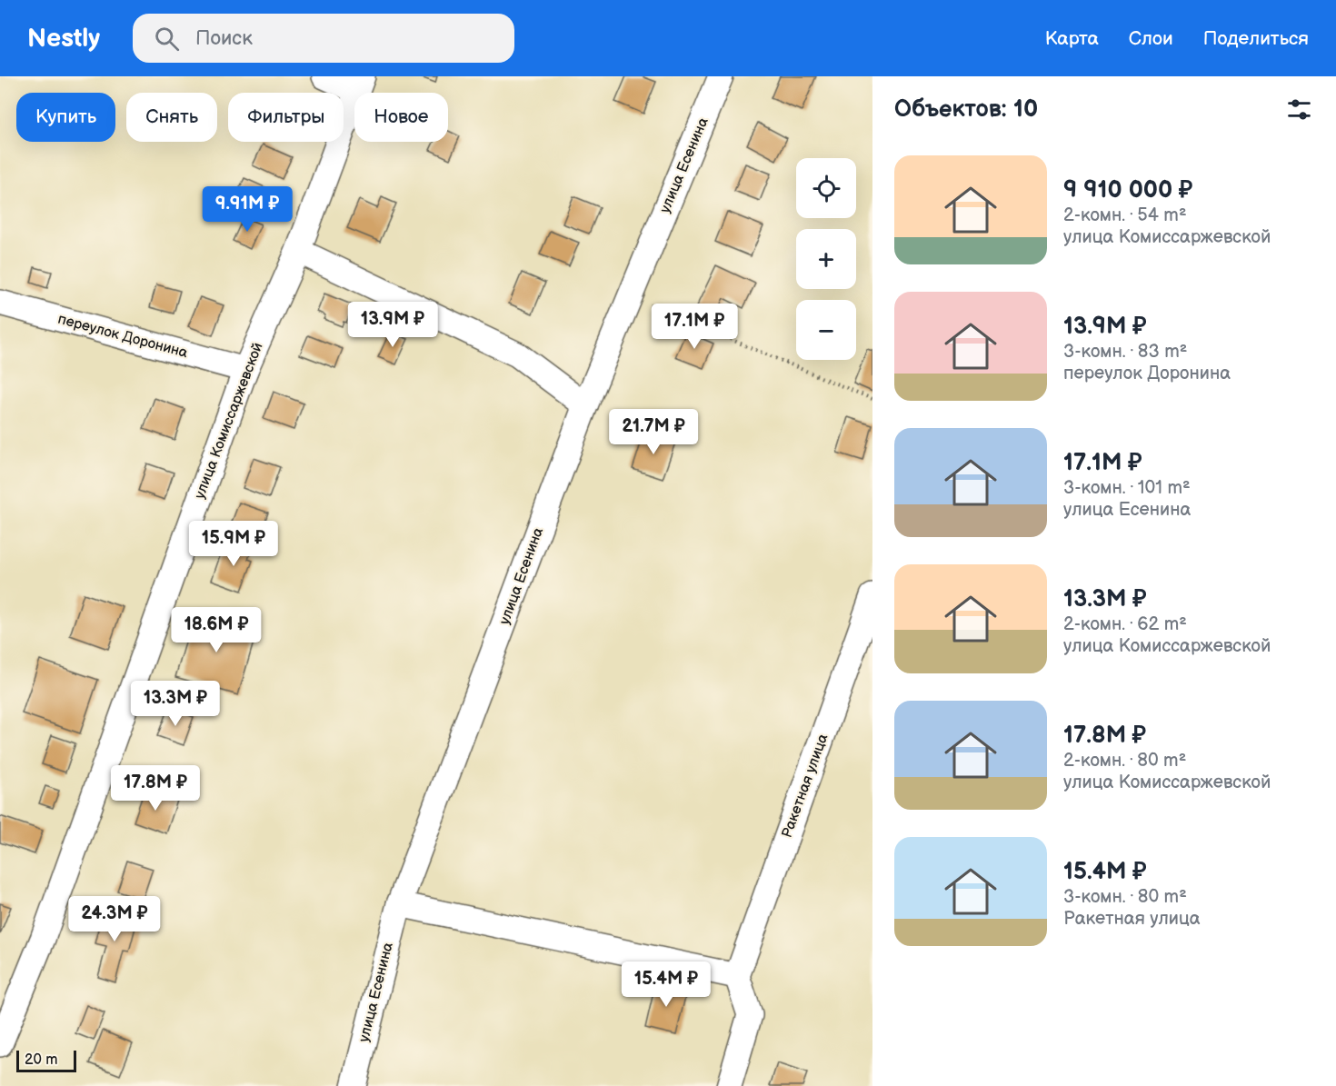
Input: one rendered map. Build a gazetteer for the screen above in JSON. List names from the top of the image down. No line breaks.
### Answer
{"streets":{"street":["улица Есенина","переулок Доронина","улица Комиссаржевской","Ракетная улица"]},"crossings":[["переулок Доронина","улица Комиссаржевской"]],"scale_bar":"20 m","page":{"header":"Nestly","search":"Поиск","nav":["Карта","Слои","Поделиться"],"heading":"Объектов: 10","chip":["Купить","Снять","Фильтры","Новое"],"list":[{"name":"9 910 000 ₽","note":"2-комн. · 54 m² · улица Комиссаржевской"},{"name":"13.9M ₽","note":"3-комн. · 83 m² · переулок Доронина"},{"name":"17.1M ₽","note":"3-комн. · 101 m² · улица Есенина"},{"name":"13.3M ₽","note":"2-комн. · 62 m² · улица Комиссаржевской"},{"name":"17.8M ₽","note":"2-комн. · 80 m² · улица Комиссаржевской"},{"name":"15.4M ₽","note":"3-комн. · 80 m² · Ракетная улица"}],"map_buttons":["+","−"],"price":["9.91M ₽","13.9M ₽","17.1M ₽","21.7M ₽","15.9M ₽","18.6M ₽","13.3M ₽","17.8M ₽","24.3M ₽","15.4M ₽"],"scale":"20 m"}}
